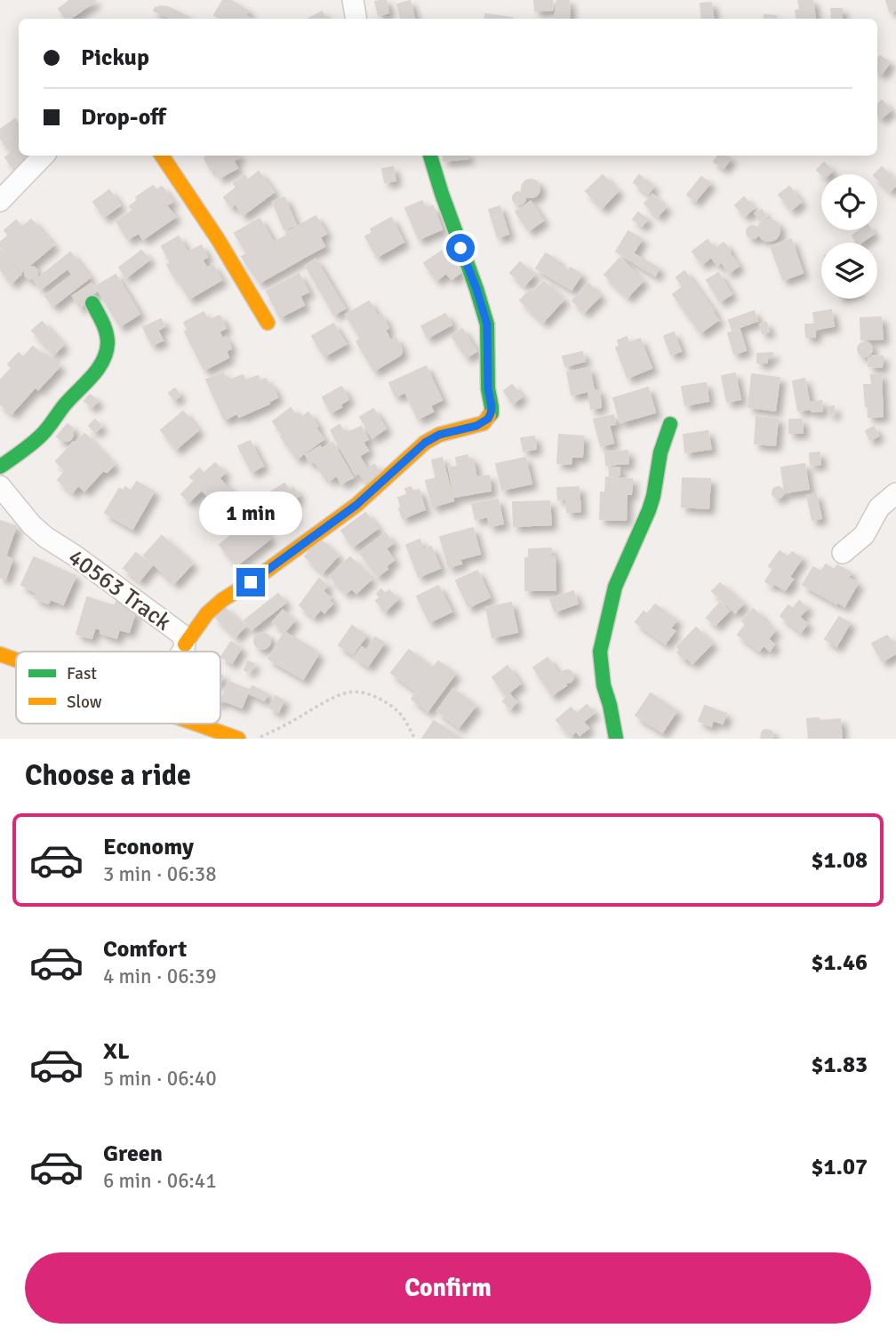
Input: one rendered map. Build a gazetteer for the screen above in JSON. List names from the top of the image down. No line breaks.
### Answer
{"streets":{"street":["40563 Track"]},"legend":["Fast","Slow"],"page":{"banner":["Pickup","Drop-off"],"bubble":"1 min","heading":"Choose a ride","list":[{"name":"Economy","note":"3 min · 06:38","value":"$1.08"},{"name":"Comfort","note":"4 min · 06:39","value":"$1.46"},{"name":"XL","note":"5 min · 06:40","value":"$1.83"},{"name":"Green","note":"6 min · 06:41","value":"$1.07"}],"buttons":"Confirm"}}
